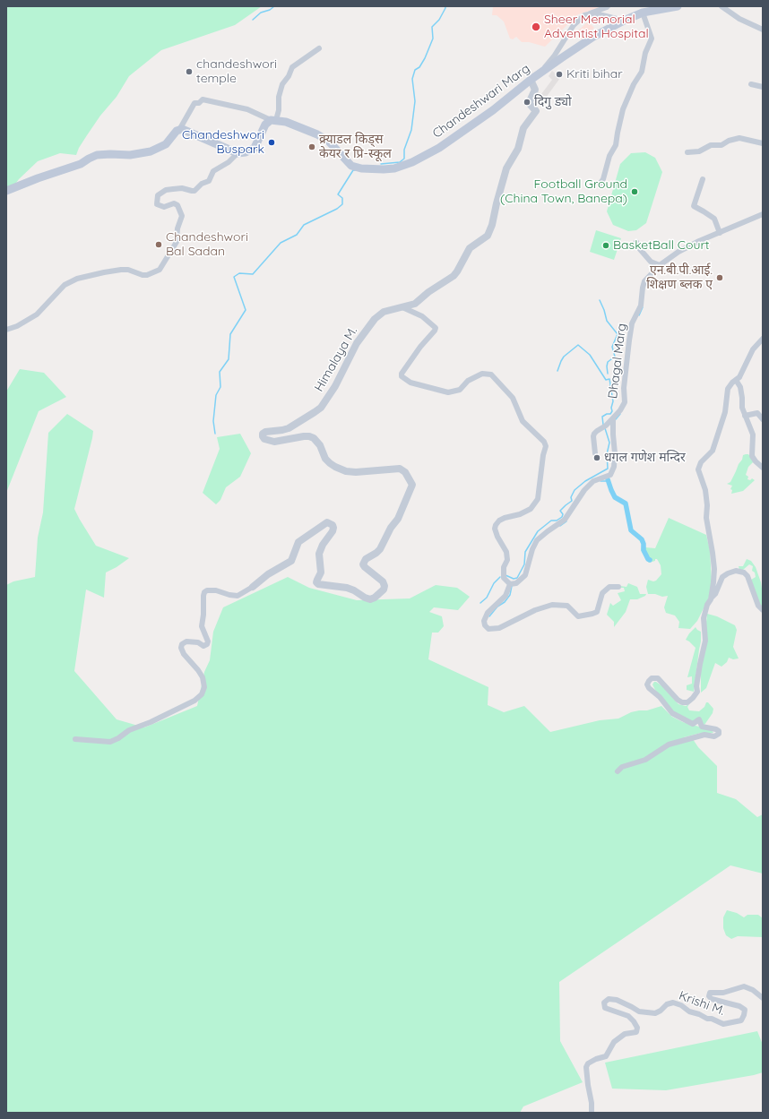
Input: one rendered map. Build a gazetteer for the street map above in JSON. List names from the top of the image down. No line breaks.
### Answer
{"streets":{"main road":["Chandeshwari Marg"],"street":["Himalaya M.","Dhagal Marg","Krishi M."]},"crossings":[["Chandeshwari Marg","Himalaya M."]],"places":["Sheer Memorial Adventist Hospital","chandeshwori temple","Kriti bihar","दिगु ड्यो","Chandeshwori Buspark","क्र्याडल किड्स केयर र प्रि-स्कूल","Football Ground (China Town, Banepa)","Chandeshwori Bal Sadan","BasketBall Court","एन.बी.पी.आई. शिक्षण ब्लक ए","धगल गणेश मन्दिर"]}
